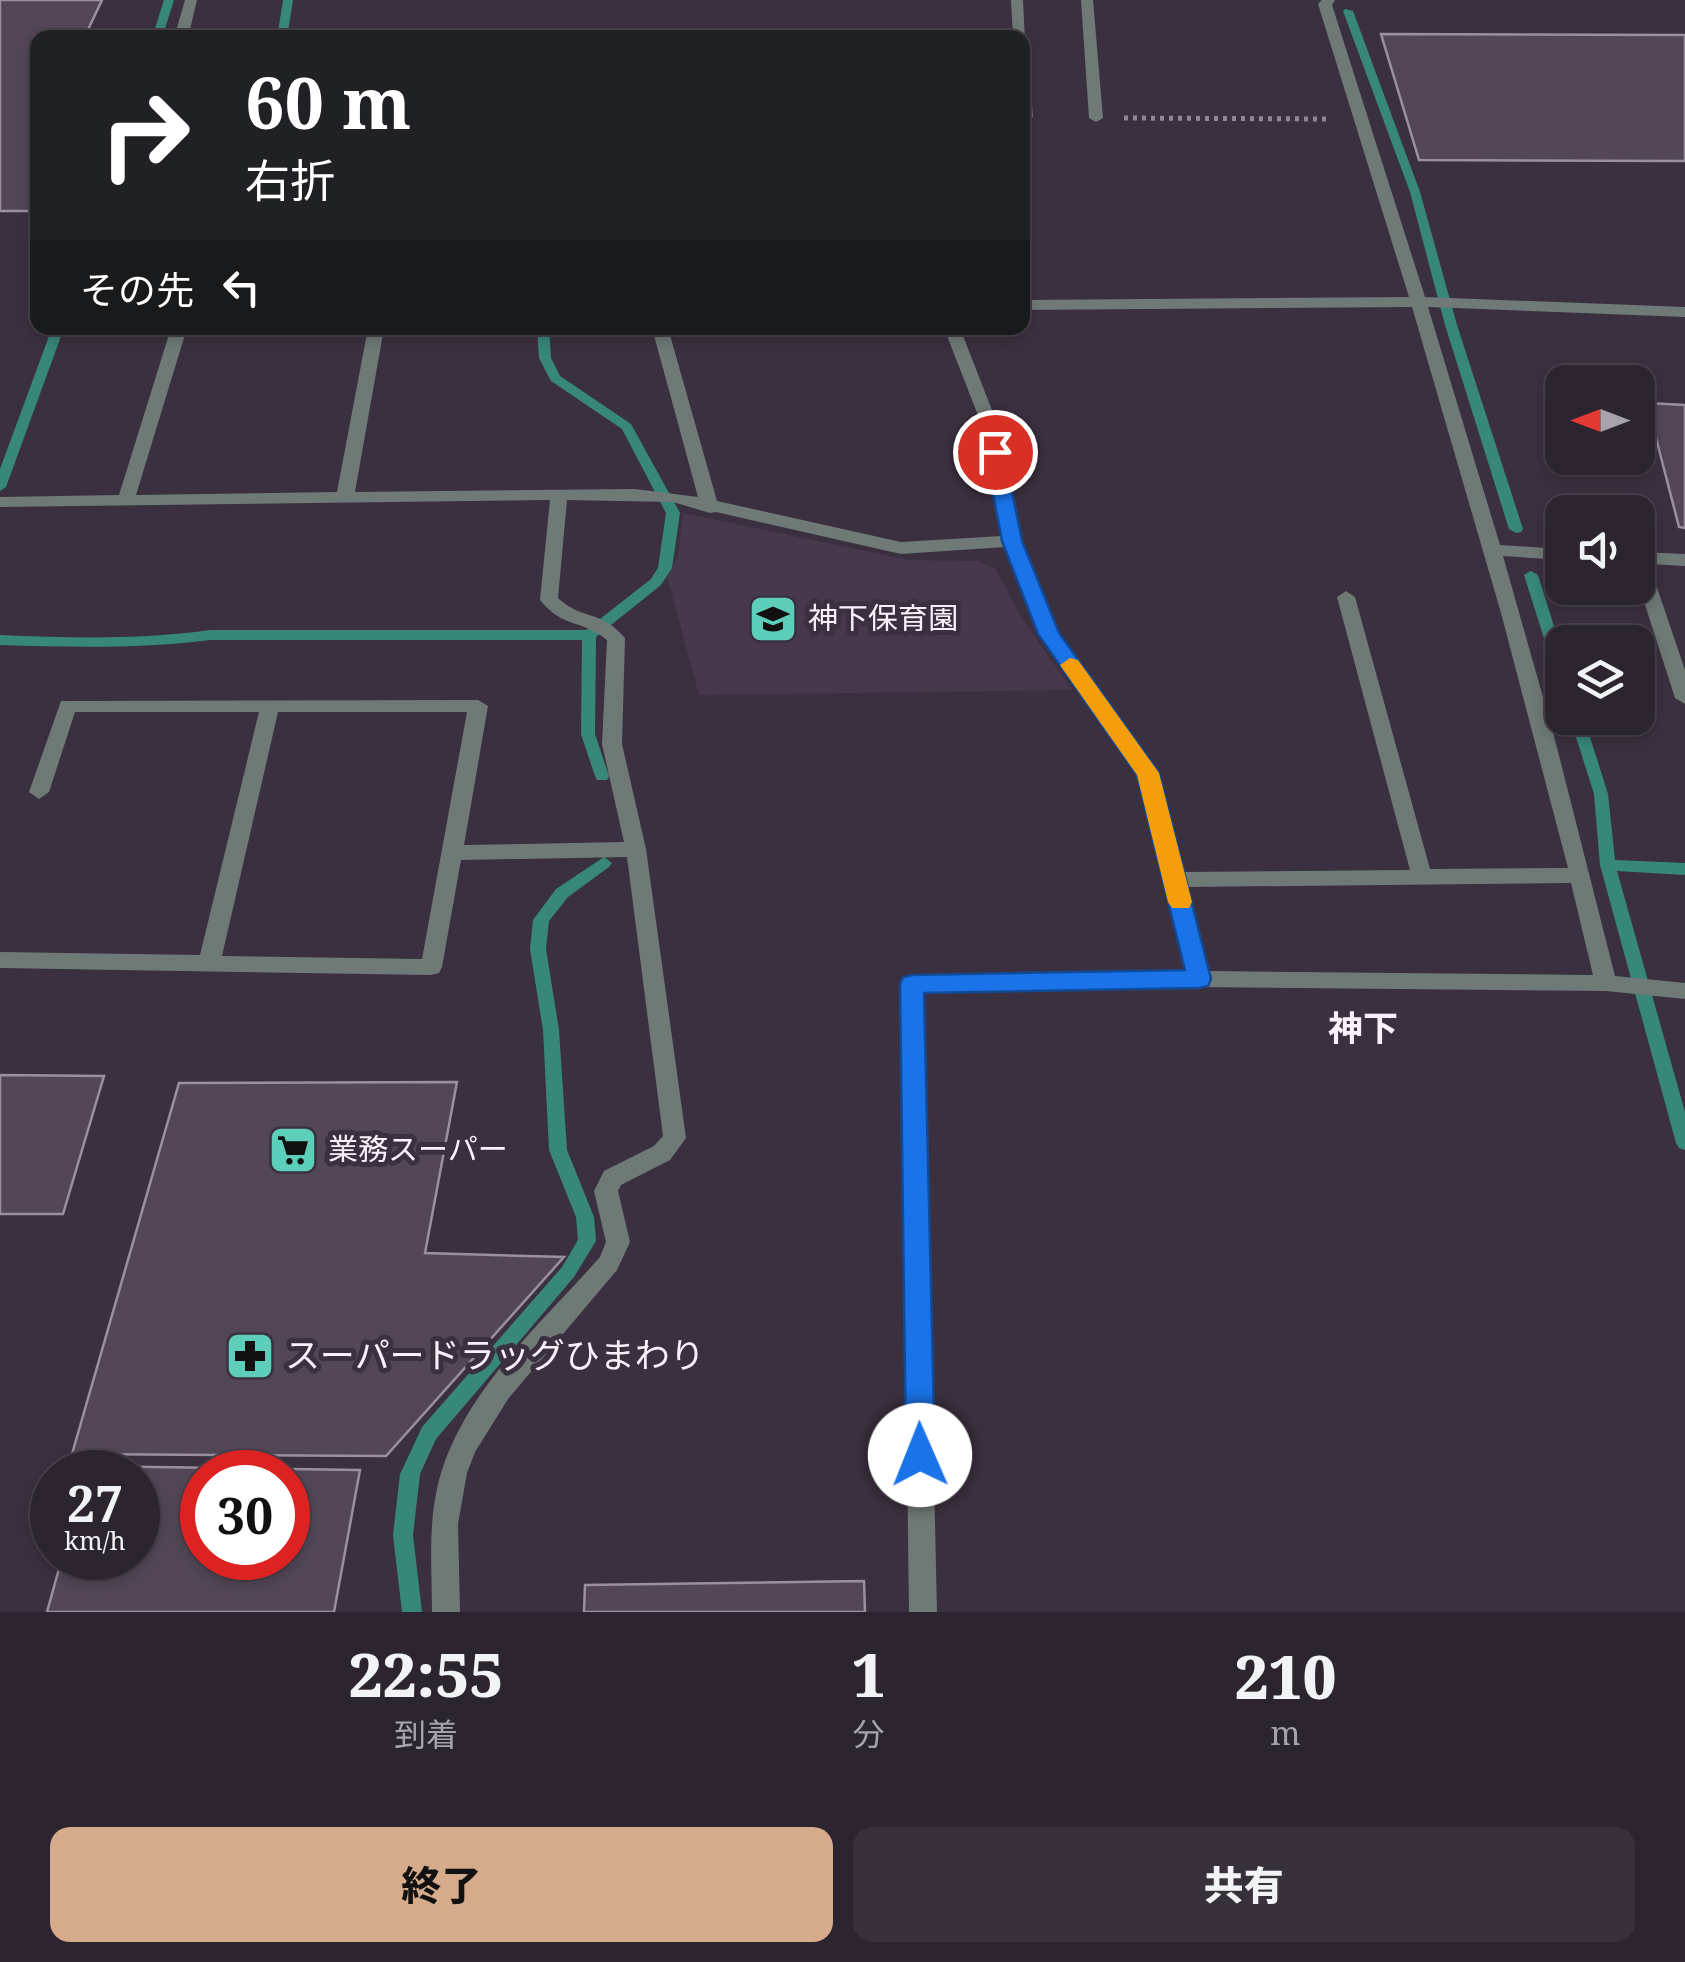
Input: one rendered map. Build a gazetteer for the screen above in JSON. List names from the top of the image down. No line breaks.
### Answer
{"districts":["神下"],"places":{"school or university":["神下保育園"],"supermarket":["業務スーパー"],"pharmacy":["スーパードラッグひまわり"]},"north":"left","page":{"turn":["60 m","右折"],"then":"その先","speed":"27 km/h","limit":"30","eta":["22:55","到着","1","分","210","m"],"buttons":["終了","共有"]}}
